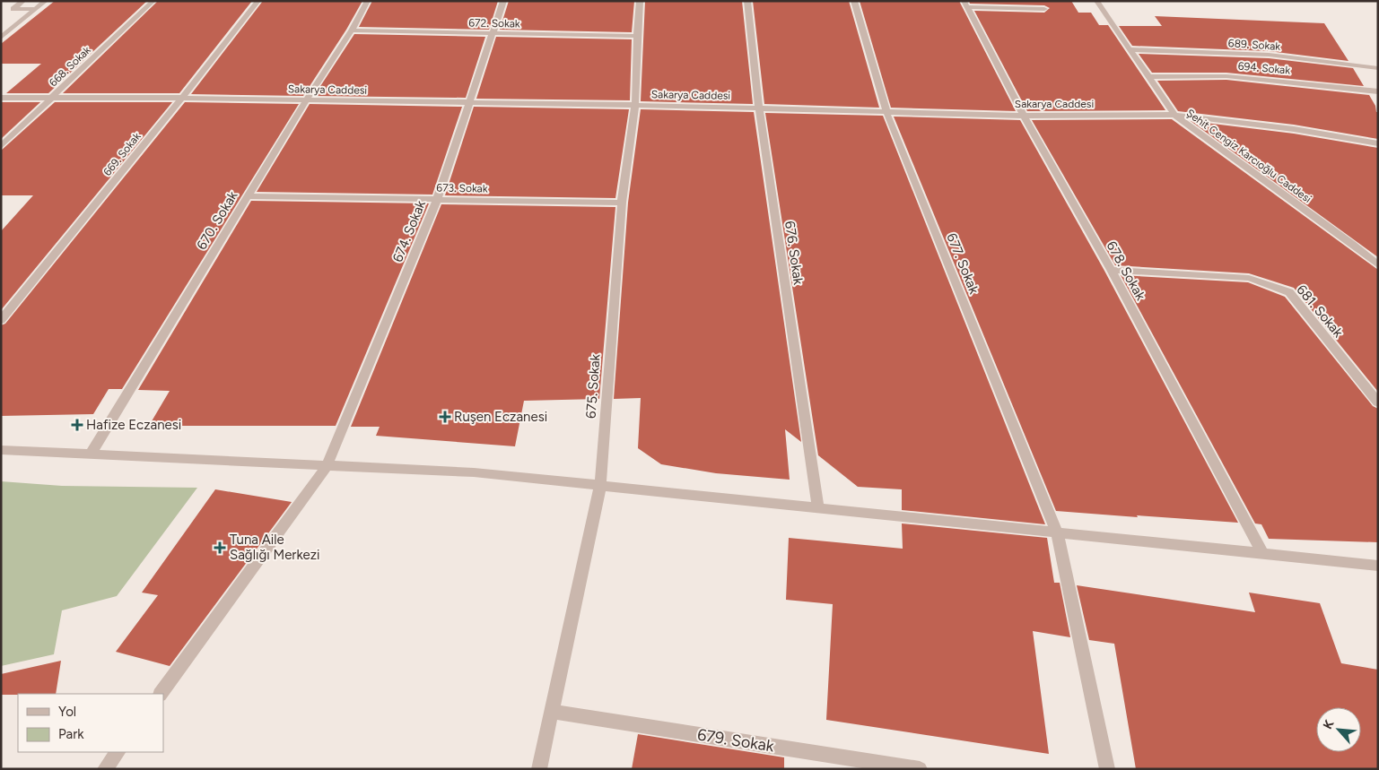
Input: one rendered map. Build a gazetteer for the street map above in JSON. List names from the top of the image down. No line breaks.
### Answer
{"streets":{"street":["672. Sokak","689. Sokak","668. Sokak","694. Sokak","Sakarya Caddesi","669. Sokak","Şehit Cengiz Karcıoğlu Caddesi","673. Sokak","670. Sokak","674. Sokak","676. Sokak","677. Sokak","678. Sokak","681. Sokak","675. Sokak","679. Sokak"]},"crossings":[["672. Sokak","670. Sokak"],["672. Sokak","674. Sokak"],["672. Sokak","675. Sokak"],["689. Sokak","Şehit Cengiz Karcıoğlu Caddesi"],["668. Sokak","Sakarya Caddesi"],["694. Sokak","Şehit Cengiz Karcıoğlu Caddesi"],["Sakarya Caddesi","669. Sokak"],["Sakarya Caddesi","Şehit Cengiz Karcıoğlu Caddesi"],["Sakarya Caddesi","670. Sokak"],["Sakarya Caddesi","674. Sokak"],["Sakarya Caddesi","676. Sokak"],["Sakarya Caddesi","677. Sokak"],["Sakarya Caddesi","678. Sokak"],["Sakarya Caddesi","675. Sokak"],["673. Sokak","670. Sokak"],["673. Sokak","674. Sokak"],["673. Sokak","675. Sokak"],["678. Sokak","681. Sokak"],["675. Sokak","679. Sokak"]],"places":{"health":["Ruşen Eczanesi","Hafize Eczanesi","Tuna Aile Sağlığı Merkezi"]},"legend":["Yol","Park"],"north":"top left"}
